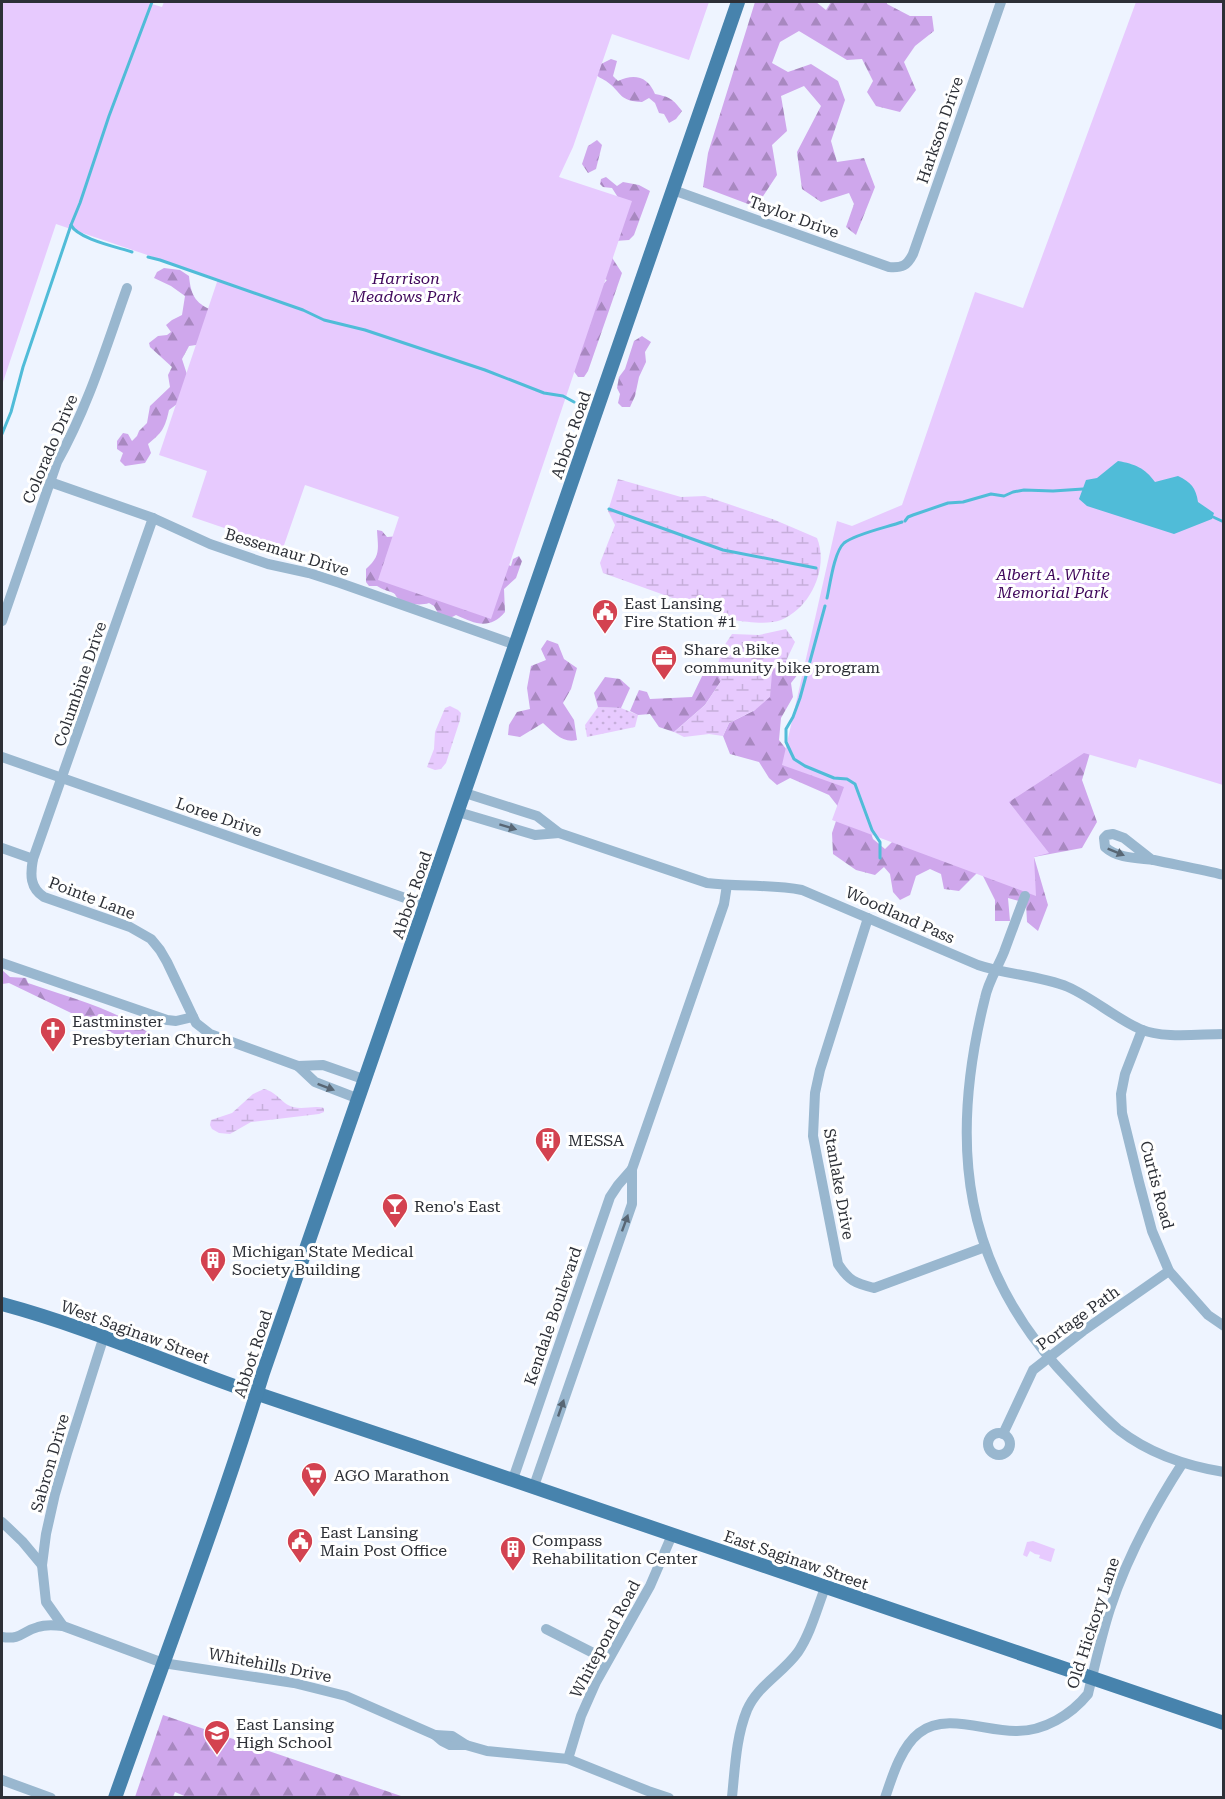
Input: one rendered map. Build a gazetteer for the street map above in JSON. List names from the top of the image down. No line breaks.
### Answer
{"streets":{"main road":["Abbot Road","West Saginaw Street","East Saginaw Street"],"street":["Harkson Drive","Taylor Drive","Colorado Drive","Bessemaur Drive","Columbine Drive","Loree Drive","Pointe Lane","Woodland Pass","Stanlake Drive","Curtis Road","Kendale Boulevard","Portage Path","Sabron Drive","Old Hickory Lane","Whitepond Road","Whitehills Drive"]},"crossings":[["Harkson Drive","Taylor Drive"],["Taylor Drive","Abbot Road"],["Abbot Road","Bessemaur Drive"],["Abbot Road","Loree Drive"],["Abbot Road","Woodland Pass"],["Abbot Road","West Saginaw Street"],["Abbot Road","East Saginaw Street"],["Abbot Road","Whitehills Drive"],["Colorado Drive","Bessemaur Drive"],["Bessemaur Drive","Columbine Drive"],["Columbine Drive","Loree Drive"],["Columbine Drive","Pointe Lane"],["Woodland Pass","Stanlake Drive"],["Woodland Pass","Curtis Road"],["Woodland Pass","Kendale Boulevard"],["Curtis Road","Portage Path"],["Kendale Boulevard","East Saginaw Street"],["West Saginaw Street","Sabron Drive"],["West Saginaw Street","East Saginaw Street"],["Sabron Drive","Whitehills Drive"],["East Saginaw Street","Old Hickory Lane"],["East Saginaw Street","Whitepond Road"],["Whitepond Road","Whitehills Drive"]],"parks":["Harrison Meadows Park","Albert A. White Memorial Park"],"places":{"public building":["East Lansing Fire Station #1","East Lansing Main Post Office"],"office":["Share a Bike community bike program"],"church":["Eastminster Presbyterian Church"],"building":["MESSA","Michigan State Medical Society Building","Compass Rehabilitation Center"],"bar":["Reno's East"],"supermarket":["AGO Marathon"],"school or university":["East Lansing High School"]}}
